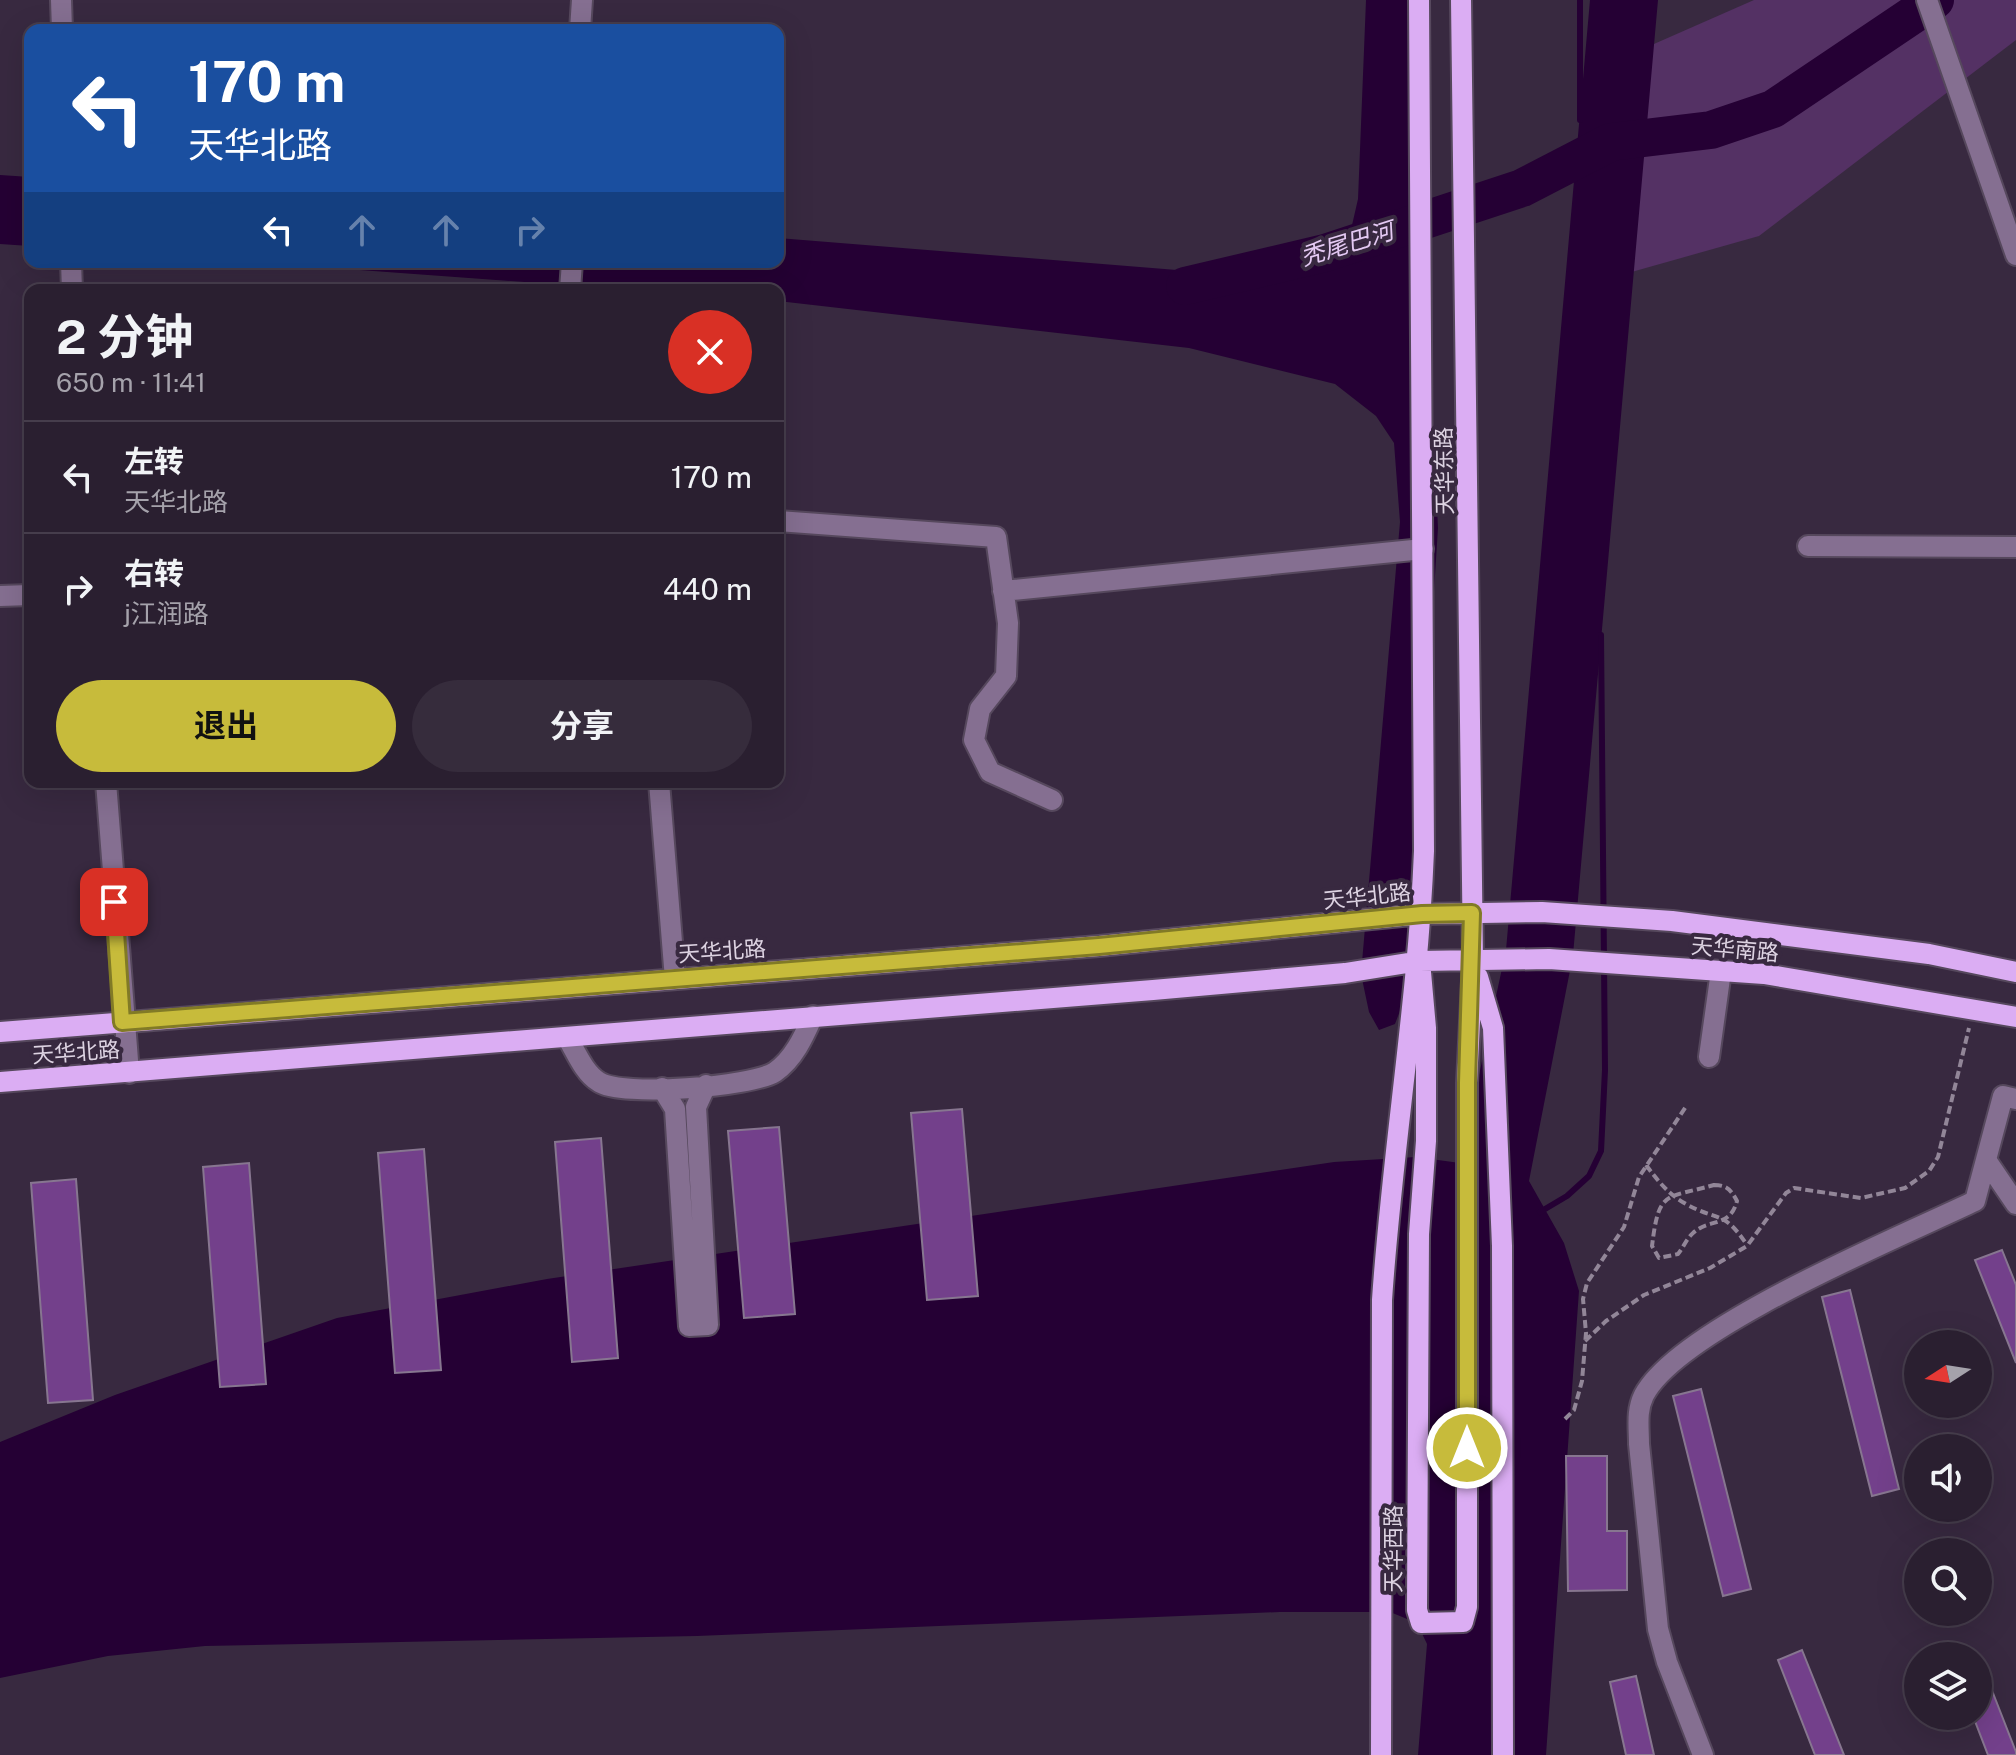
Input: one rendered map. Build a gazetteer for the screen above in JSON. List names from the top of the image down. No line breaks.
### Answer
{"streets":{"main road":["天华东路","天华北路","天华南路","天华西路"]},"crossings":[["天华东路","天华北路"],["天华东路","天华南路"],["天华东路","天华西路"],["天华北路","天华南路"],["天华北路","天华西路"],["天华南路","天华西路"]],"water":["秃尾巴河"],"north":"left","page":{"turn":["170 m","天华北路"],"heading":["2 分钟","650 m · 11:41"],"list":[{"name":"左转","note":"天华北路","value":"170 m"},{"name":"右转","note":"j江润路","value":"440 m"}],"buttons":["退出","分享"]}}
